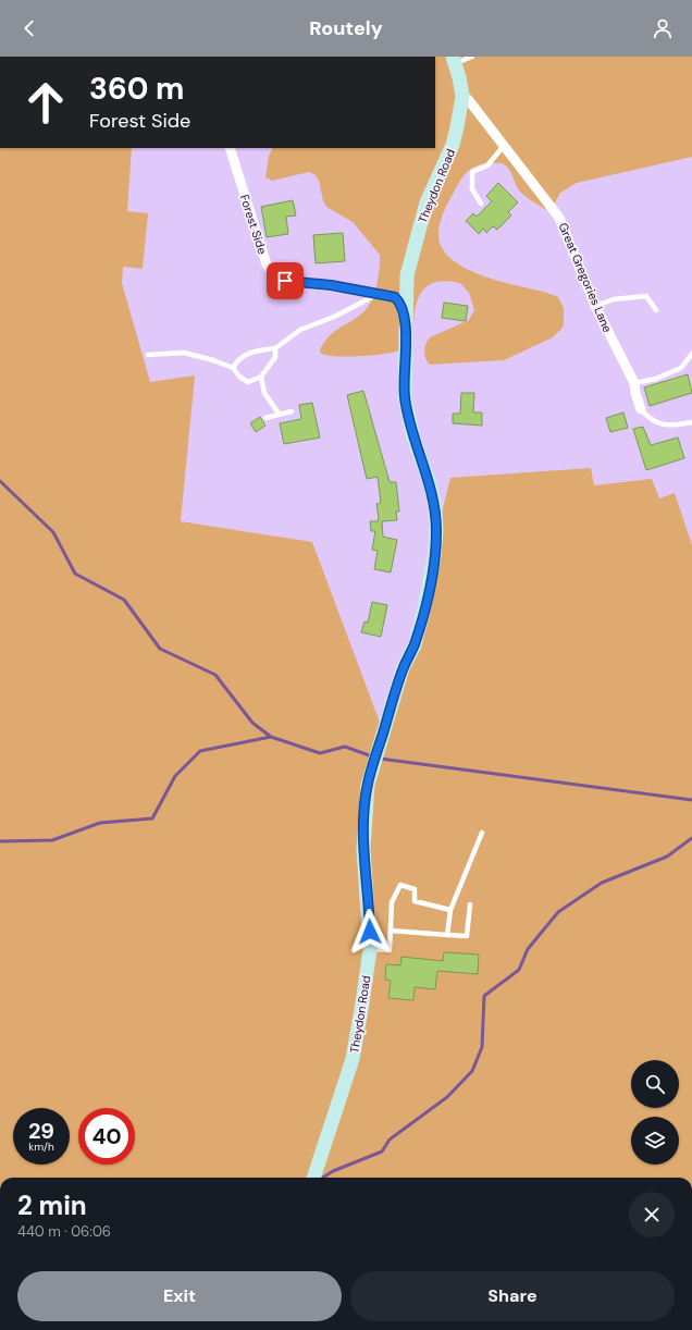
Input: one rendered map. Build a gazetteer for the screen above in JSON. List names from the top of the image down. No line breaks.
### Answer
{"streets":{"street":["Theydon Road","Forest Side","Great Gregories Lane"]},"crossings":[["Theydon Road","Forest Side"],["Theydon Road","Great Gregories Lane"]],"page":{"header":"Routely","turn":["360 m","Forest Side"],"speed":"29 km/h","limit":"40","heading":["2 min","440 m · 06:06"],"buttons":["Exit","Share"]}}
